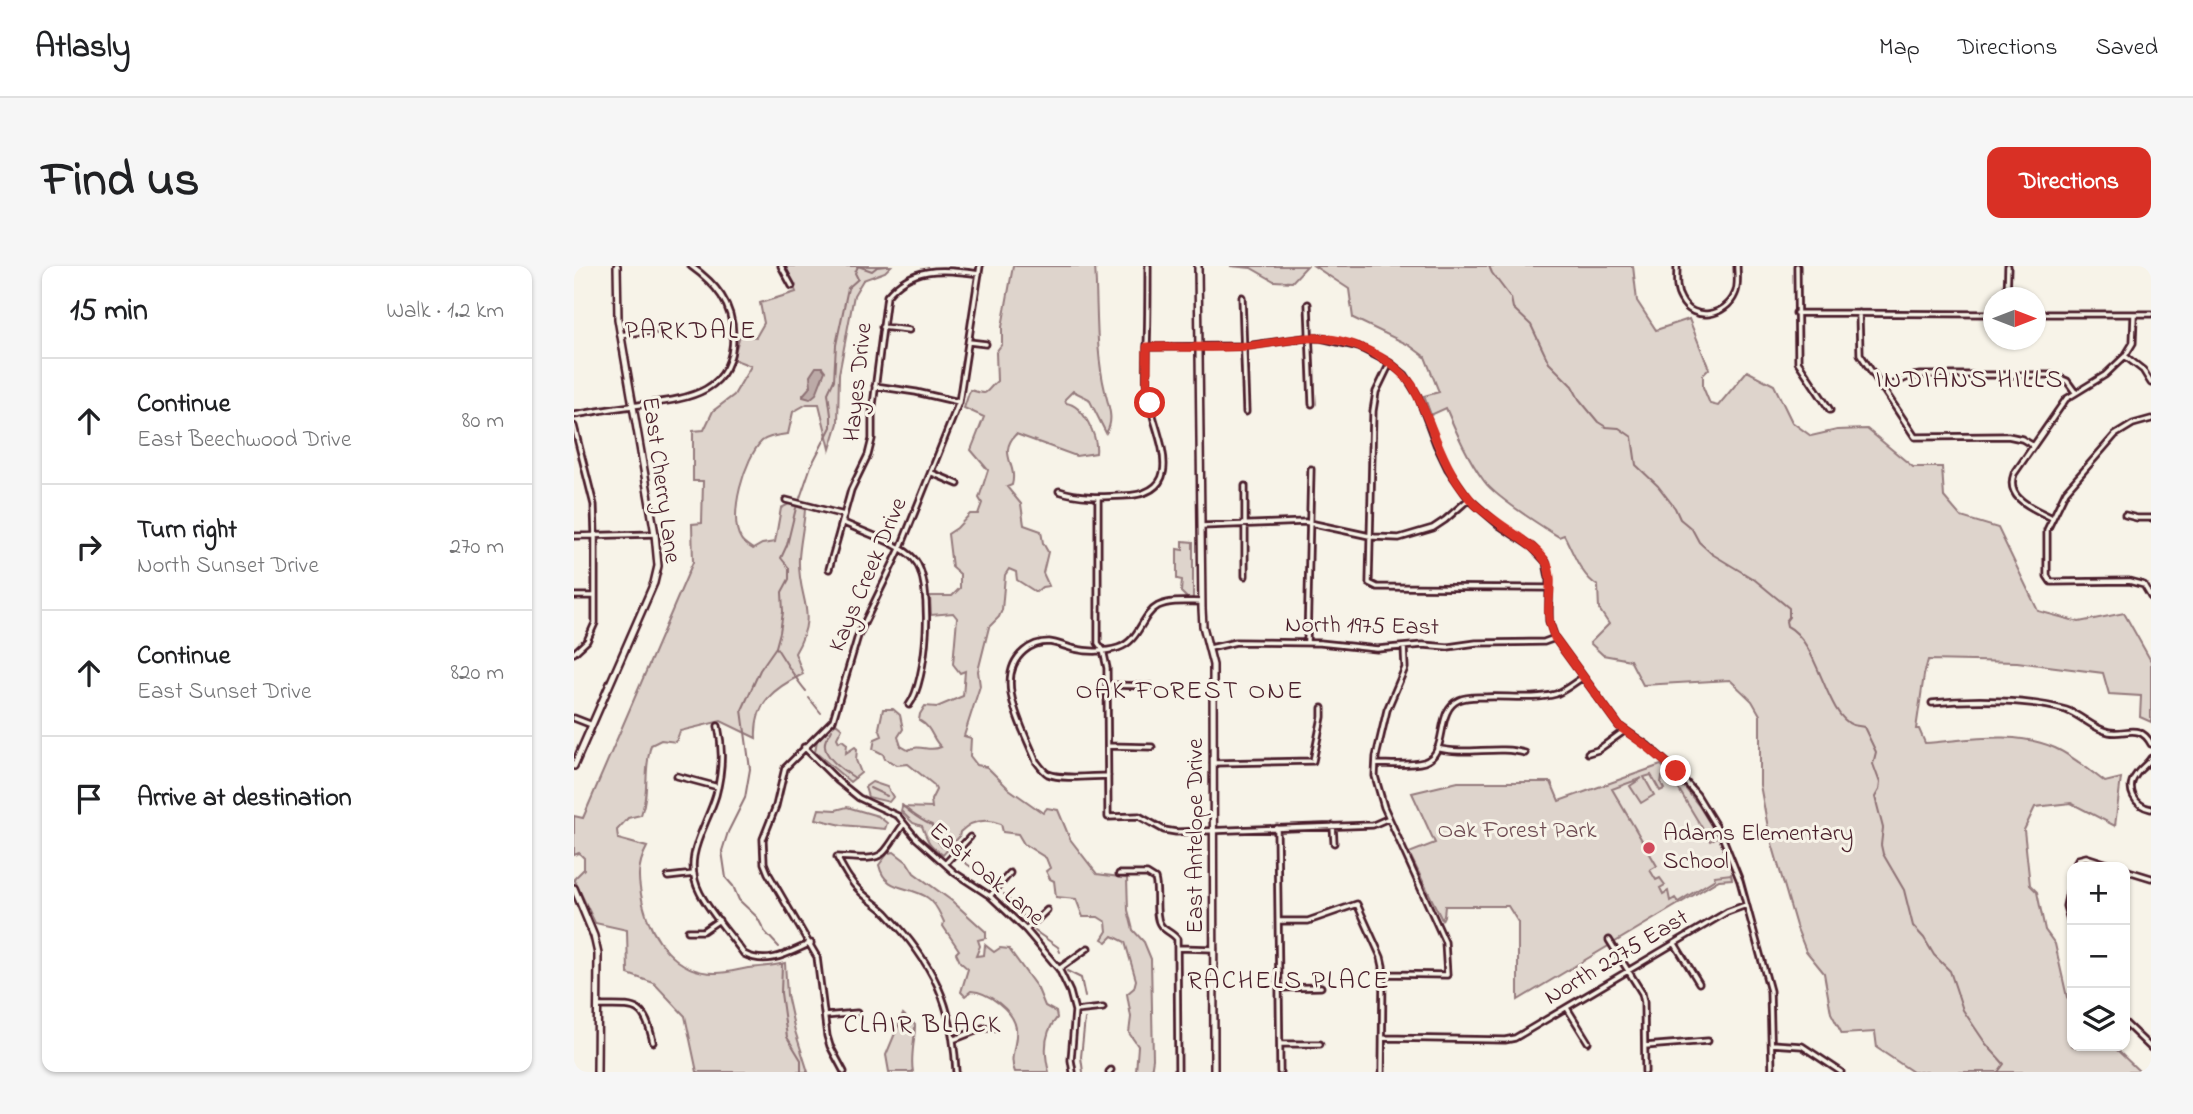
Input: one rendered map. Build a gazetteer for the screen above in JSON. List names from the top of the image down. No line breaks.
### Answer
{"streets":{"main road":["East Cherry Lane","East Antelope Drive"],"street":["Hayes Drive","Kays Creek Drive","North 1975 East","East Oak Lane","North 2275 East"]},"crossings":[["Hayes Drive","Kays Creek Drive"],["Kays Creek Drive","East Oak Lane"],["North 1975 East","East Antelope Drive"]],"districts":["PARKDALE","INDIANS HILLS","OAK FOREST ONE","RACHELS PLACE","CLAIR BLACK"],"parks":["Oak Forest Park"],"places":["Adams Elementary School"],"north":"right","page":{"header":"Atlasly","nav":["Map","Directions","Saved"],"title":"Find us","buttons":"Directions","heading":["15 min","Walk · 1.2 km"],"list":[["Continue","East Beechwood Drive","80 m"],["Turn right","North Sunset Drive","270 m"],["Continue","East Sunset Drive","820 m"],"Arrive at destination"],"map_buttons":["+","−"]}}
